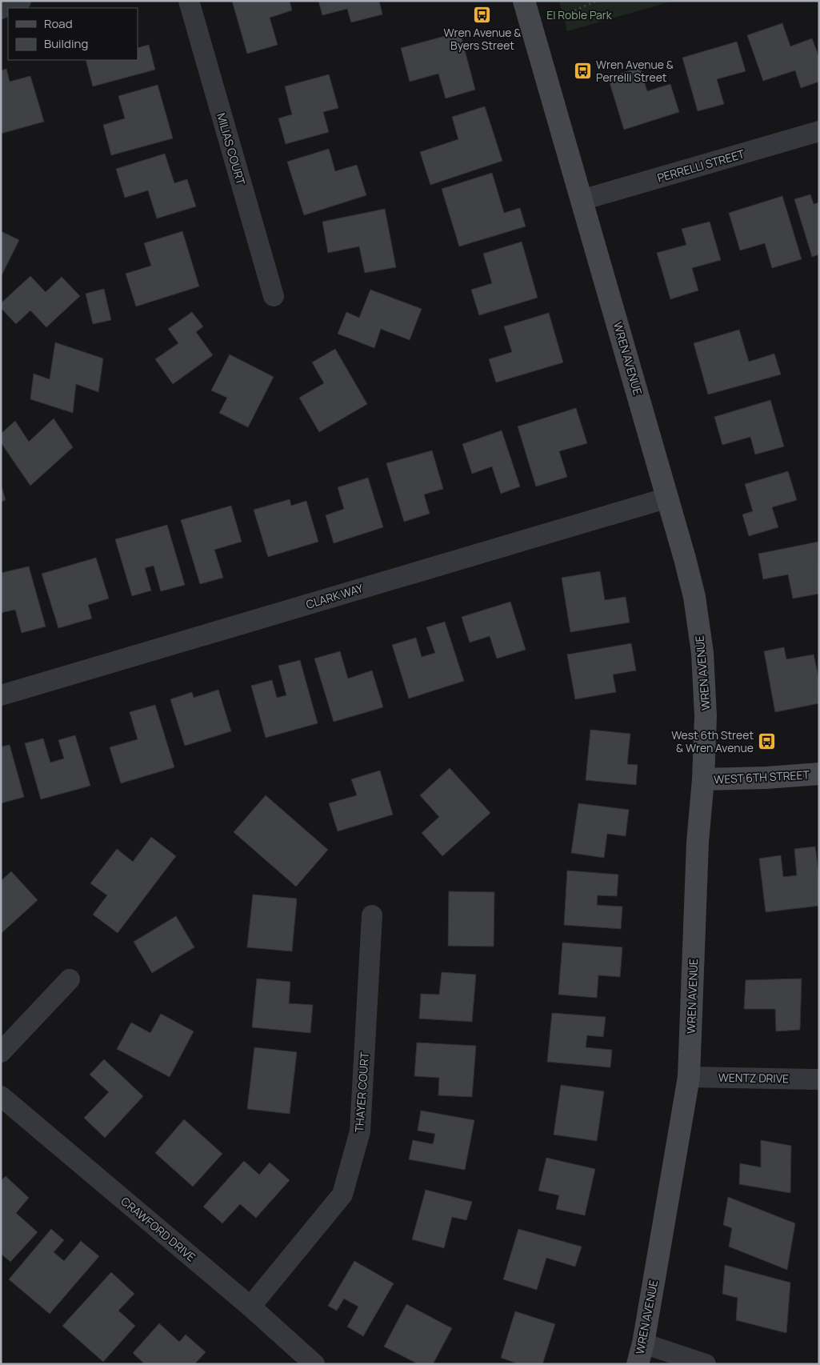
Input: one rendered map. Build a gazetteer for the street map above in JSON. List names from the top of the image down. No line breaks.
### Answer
{"streets":{"street":["MILIAS COURT","PERRELLI STREET","WREN AVENUE","CLARK WAY","WEST 6TH STREET","WENTZ DRIVE","THAYER COURT","CRAWFORD DRIVE"]},"crossings":[["PERRELLI STREET","WREN AVENUE"],["WREN AVENUE","CLARK WAY"],["WREN AVENUE","WEST 6TH STREET"],["WREN AVENUE","WENTZ DRIVE"],["THAYER COURT","CRAWFORD DRIVE"]],"parks":["El Roble Park"],"places":{"bus stop":["Wren Avenue & Byers Street","Wren Avenue & Perrelli Street","West 6th Street & Wren Avenue"]},"legend":["Road","Building"]}
